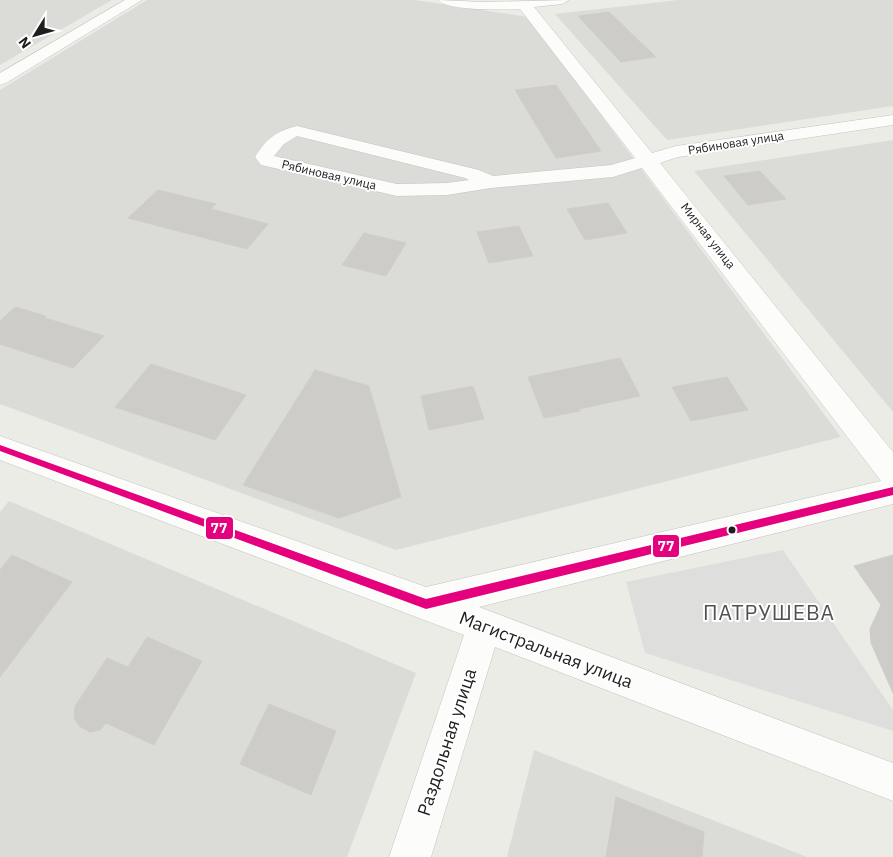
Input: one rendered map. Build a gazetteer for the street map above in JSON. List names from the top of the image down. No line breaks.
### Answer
{"streets":{"street":["Рябиновая улица","Мирная улица","Магистральная улица","Раздольная улица"]},"crossings":[["Рябиновая улица","Мирная улица"],["Магистральная улица","Раздольная улица"]],"districts":["ПАТРУШЕВА"],"lines":["transit line 77"],"north":"bottom left"}
